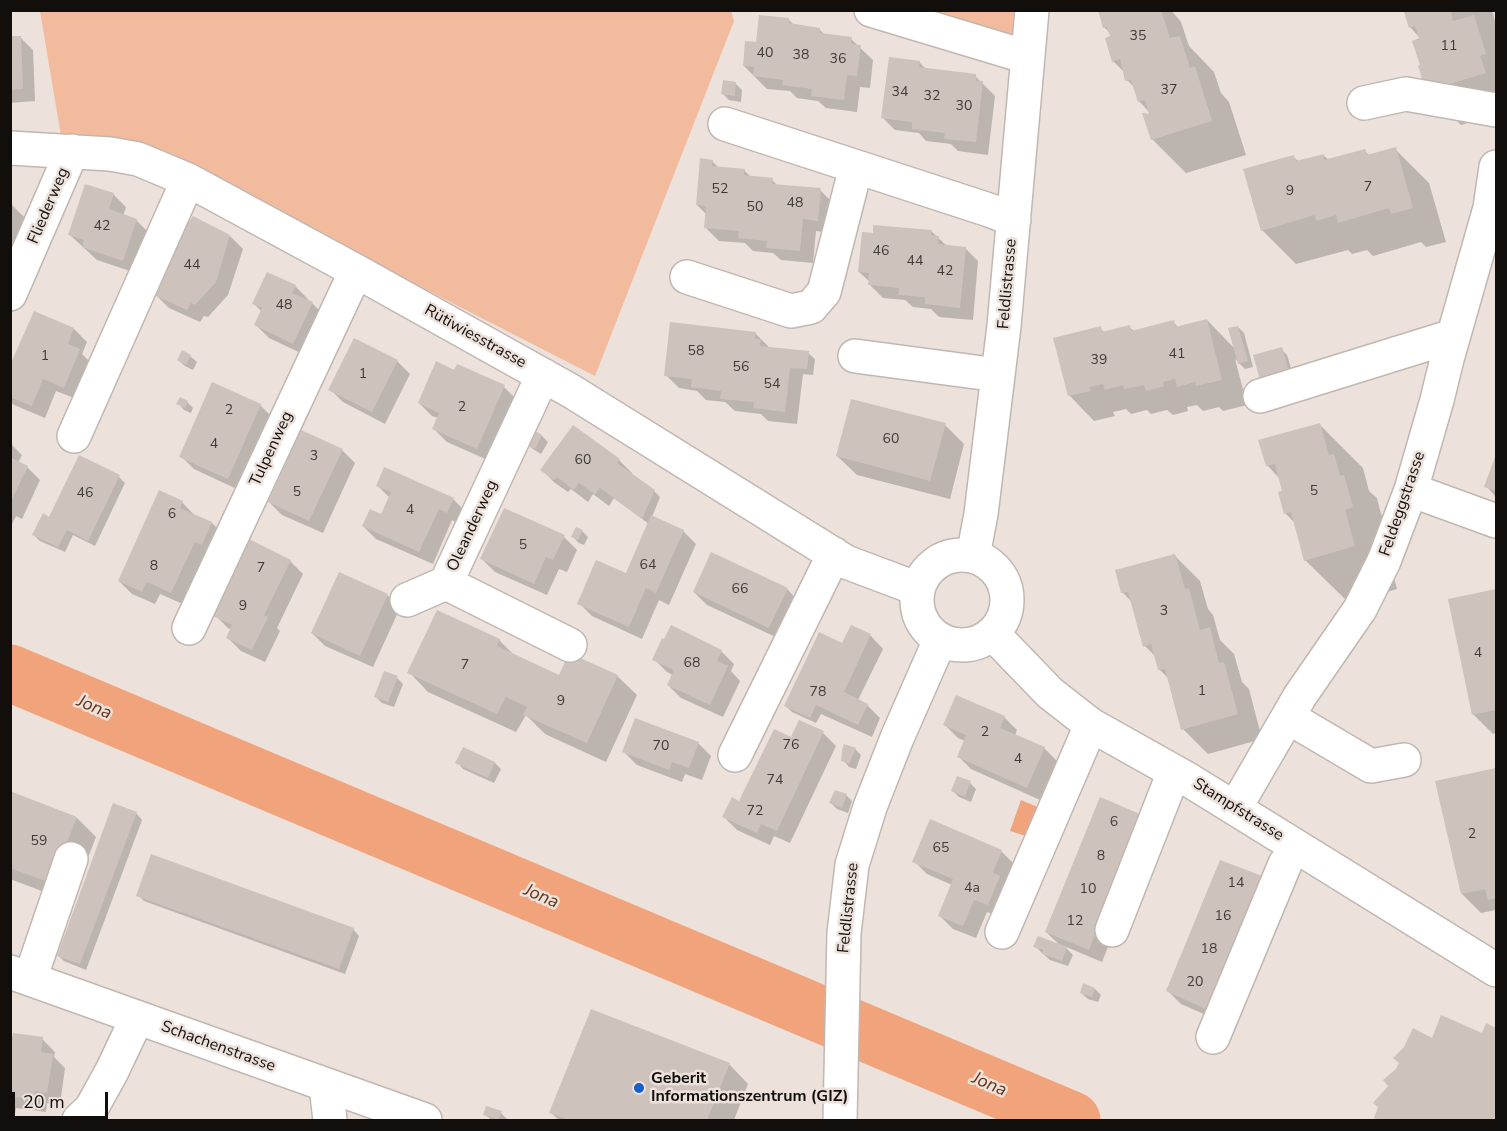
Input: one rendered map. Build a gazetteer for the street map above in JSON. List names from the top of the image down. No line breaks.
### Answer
{"streets":{"street":["Fliederweg","Feldlistrasse","Rütiwiesstrasse","Tulpenweg","Feldeggstrasse","Oleanderweg","Stampfstrasse","Schachenstrasse"]},"crossings":[["Fliederweg","Rütiwiesstrasse"],["Feldlistrasse","Rütiwiesstrasse"],["Feldlistrasse","Stampfstrasse"],["Rütiwiesstrasse","Tulpenweg"],["Rütiwiesstrasse","Oleanderweg"],["Rütiwiesstrasse","Stampfstrasse"],["Feldeggstrasse","Stampfstrasse"]],"water":["Jona"],"places":["Geberit Informationszentrum (GIZ)"],"house_numbers":["35","11","40","38","36","37","34","32","30","7","52","9","48","50","42","46","44","44","42","48","58","41","1","39","56","1","54","2","2","60","4","3","60","5","5","46","4","6","5","64","8","7","66","9","3","4","68","7","1","78","9","2","76","70","4","74","72","6","2","59","65","8","14","4a","10","16","12","18","20"],"scale_bar":"20 m"}
